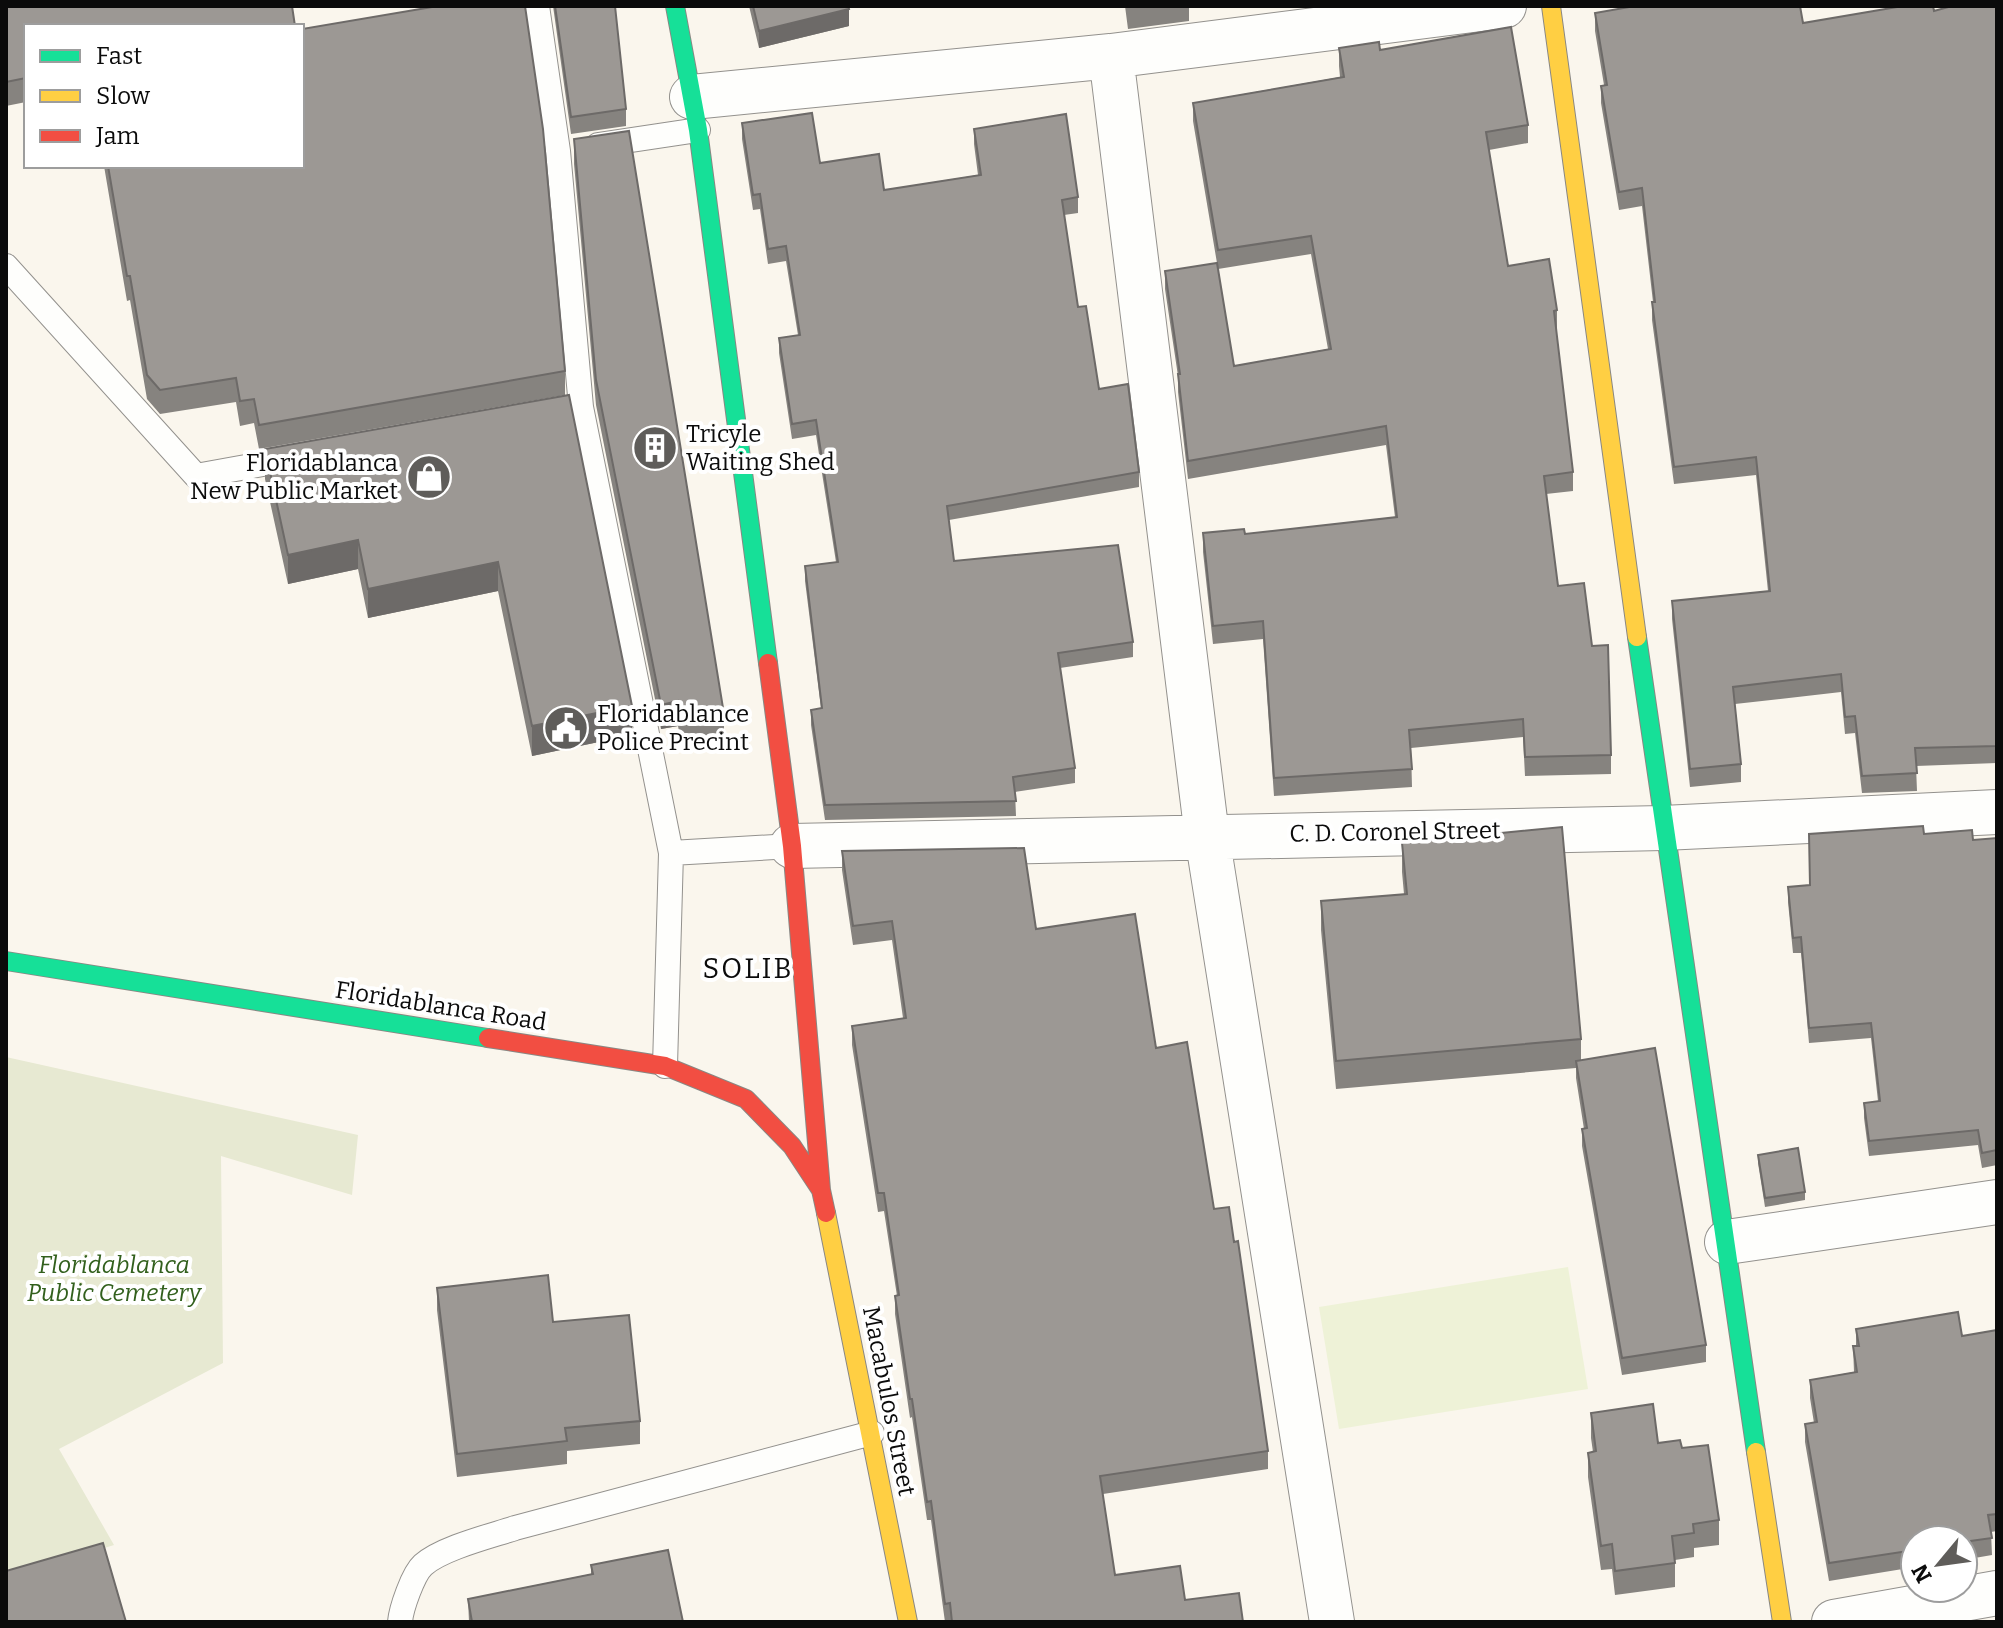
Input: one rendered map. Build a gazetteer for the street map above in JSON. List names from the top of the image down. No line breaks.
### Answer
{"streets":{"street":["C. D. Coronel Street","Floridablanca Road","Macabulos Street"]},"crossings":[["Floridablanca Road","Macabulos Street"]],"districts":["SOLIB"],"parks":["Floridablanca Public Cemetery"],"places":{"building":["Tricyle Waiting Shed"],"shop":["Floridablanca New Public Market"],"public building":["Floridablance Police Precint"]},"legend":["Fast","Slow","Jam"],"north":"bottom left"}
